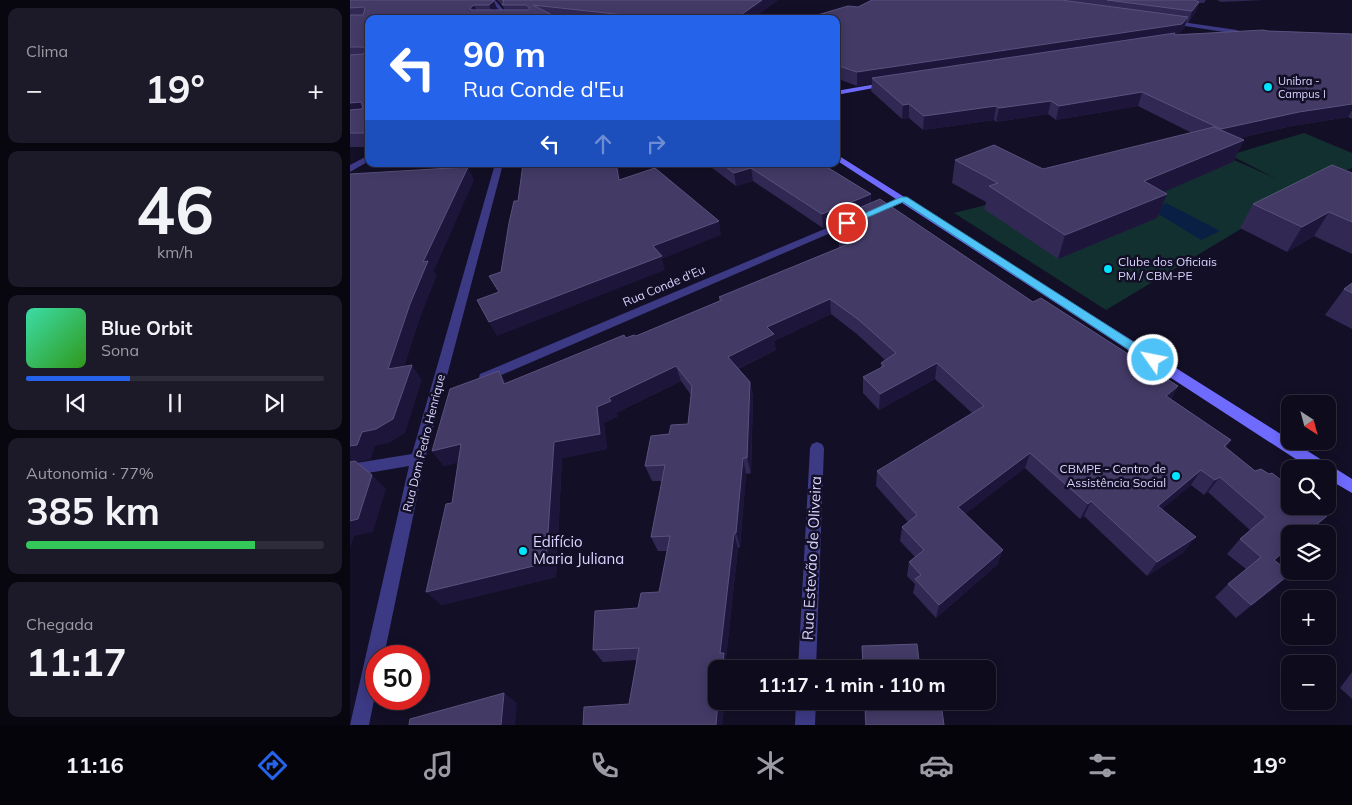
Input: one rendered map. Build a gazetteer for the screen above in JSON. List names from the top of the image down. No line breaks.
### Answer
{"streets":{"street":["Rua Conde d'Eu","Rua Dom Pedro Henrique","Rua Estevão de Oliveira"]},"places":["Unibra - Campus I","Clube dos Oficiais PM / CBM-PE","CBMPE - Centro de Assistência Social","Edifício Maria Juliana"],"north":"bottom right","page":{"tile":["Clima",["46","km/h"],["Autonomia · 77%","385 km"],["Chegada","11:17"]],"turn":["90 m","Rua Conde d'Eu"],"heat":["−","19°","+"],"song":["Blue Orbit","Sona"],"map_buttons":["+","−"],"limit":"50","trip":"11:17 · 1 min · 110 m","tabs":["11:16","19°"]}}
